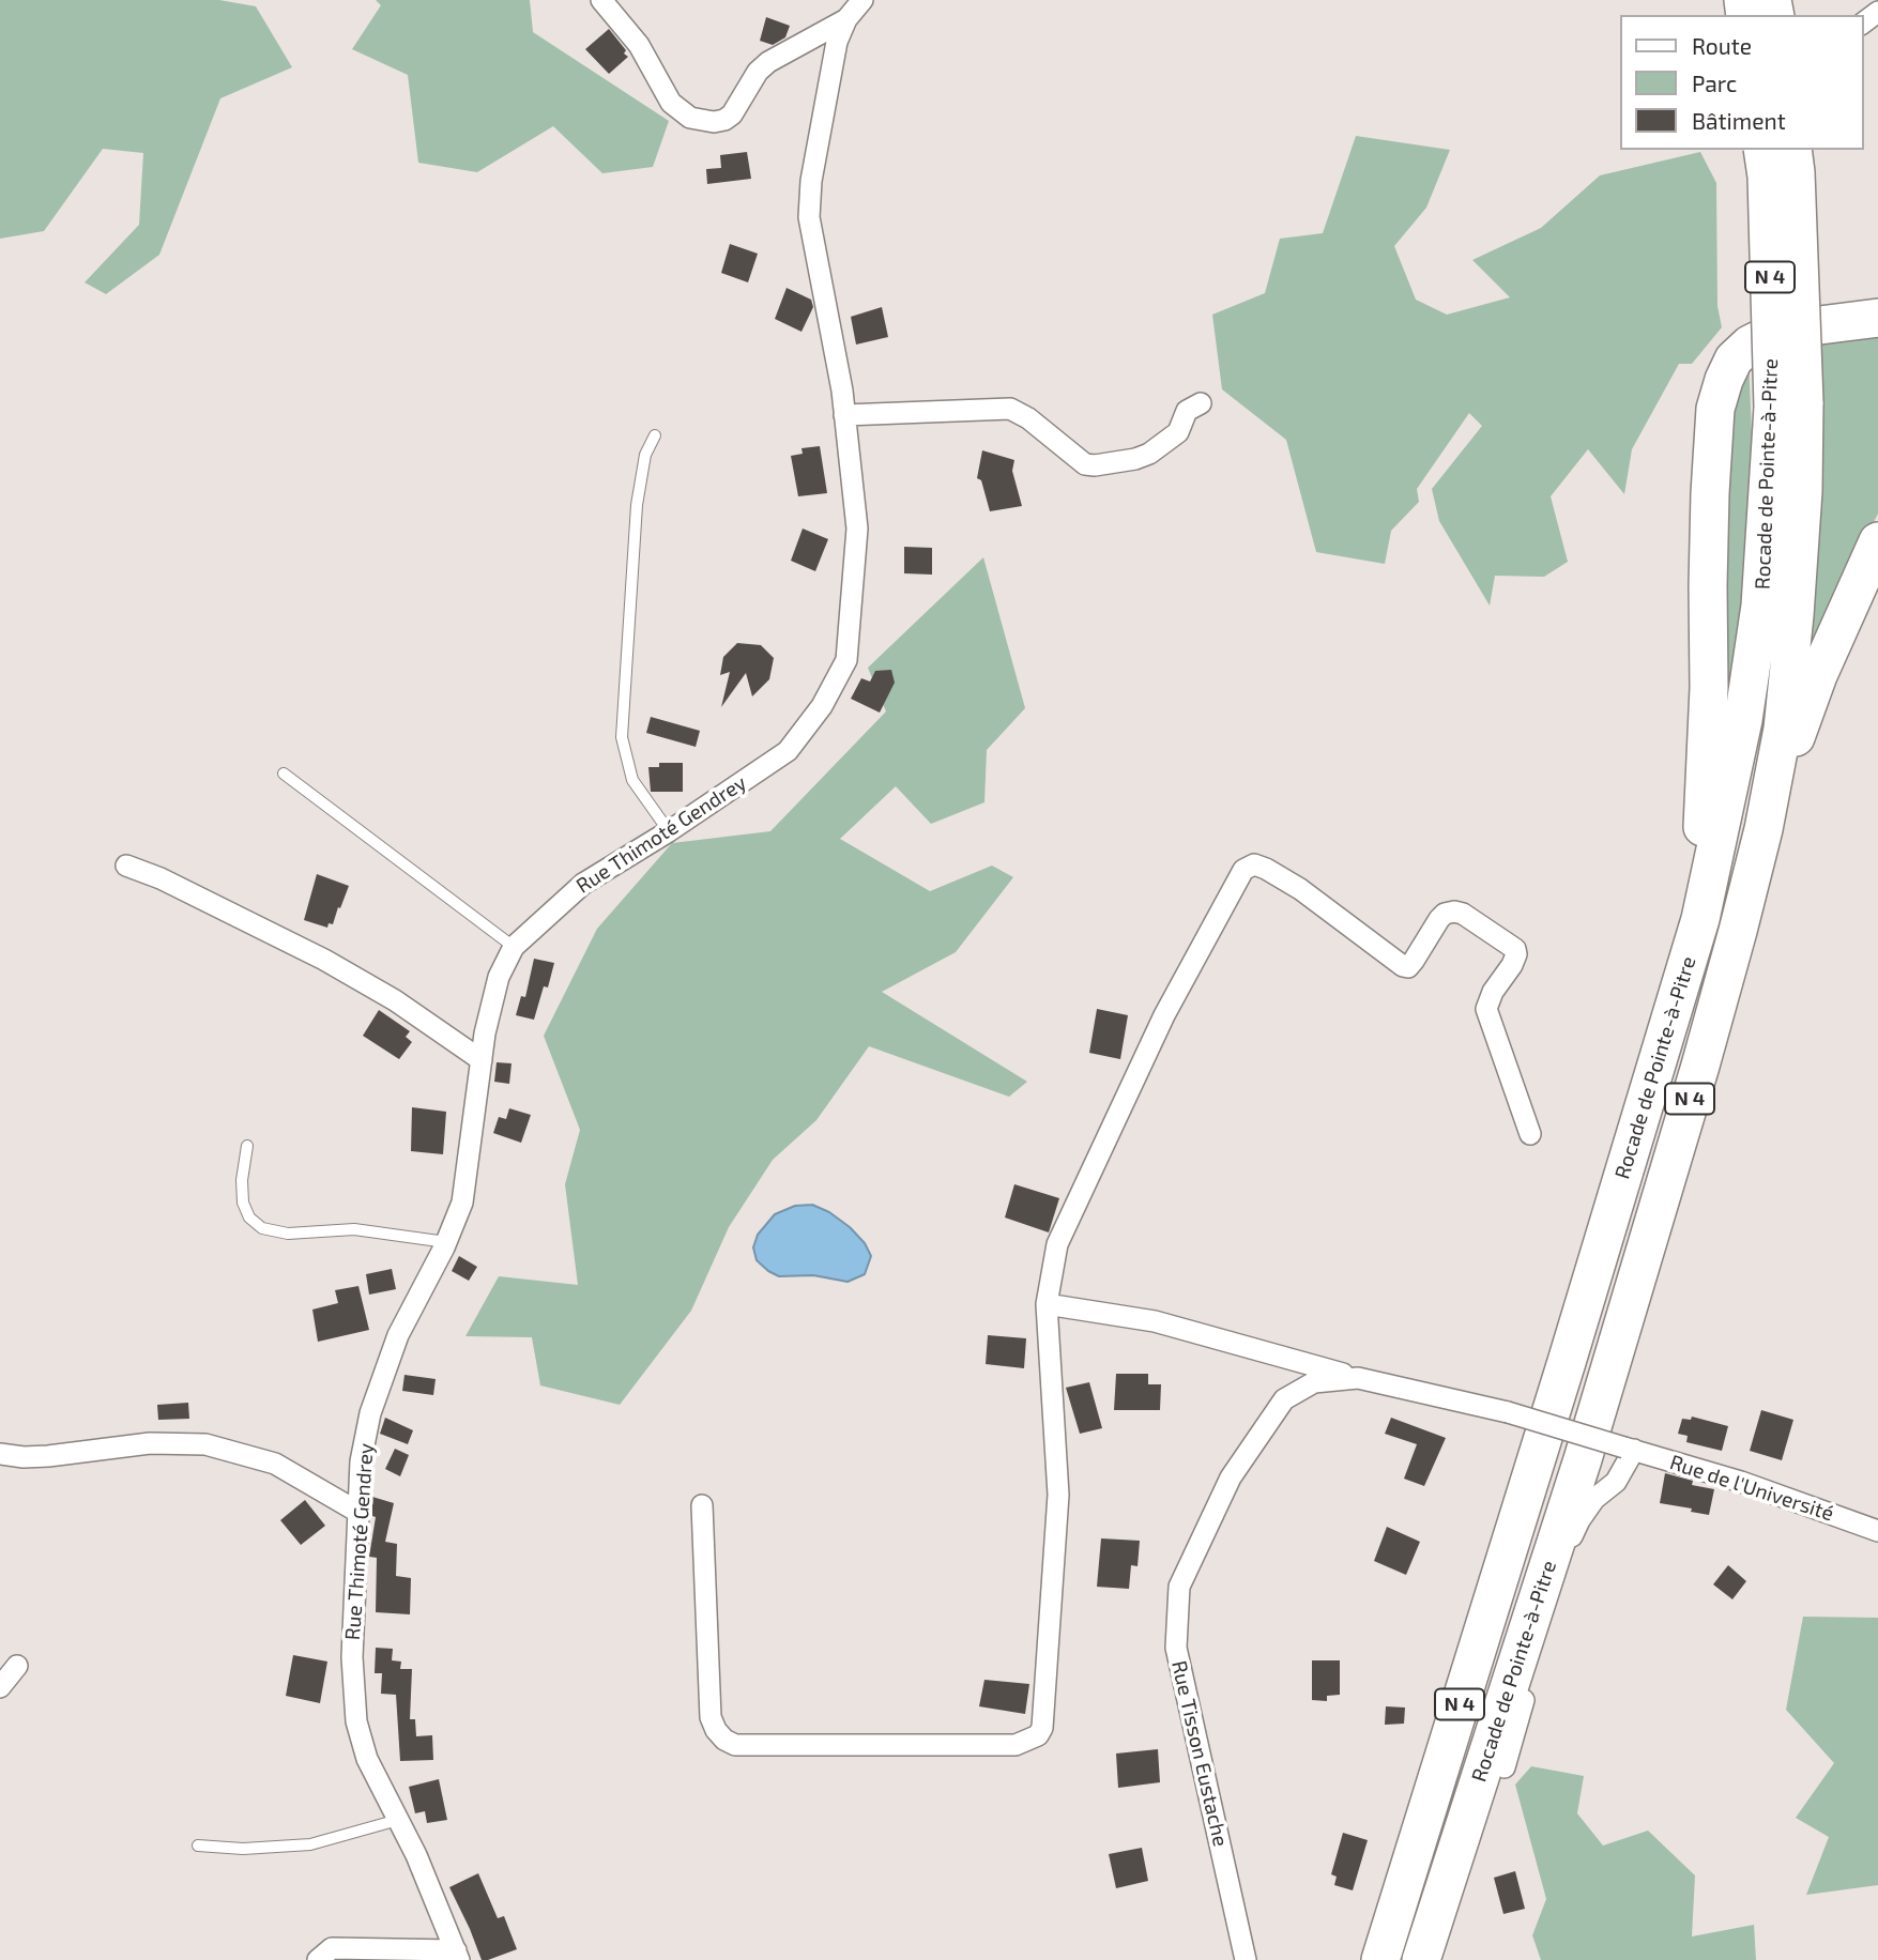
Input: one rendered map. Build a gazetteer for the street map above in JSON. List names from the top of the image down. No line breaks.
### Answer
{"streets":{"highway":["N 4","Rocade de Pointe-à-Pitre"],"street":["Rue Thimoté Gendrey","Rue de l'Université","Rue Tisson Eustache"]},"crossings":[["Rue de l'Université","Rue Tisson Eustache"]],"legend":["Route","Parc","Bâtiment"]}
